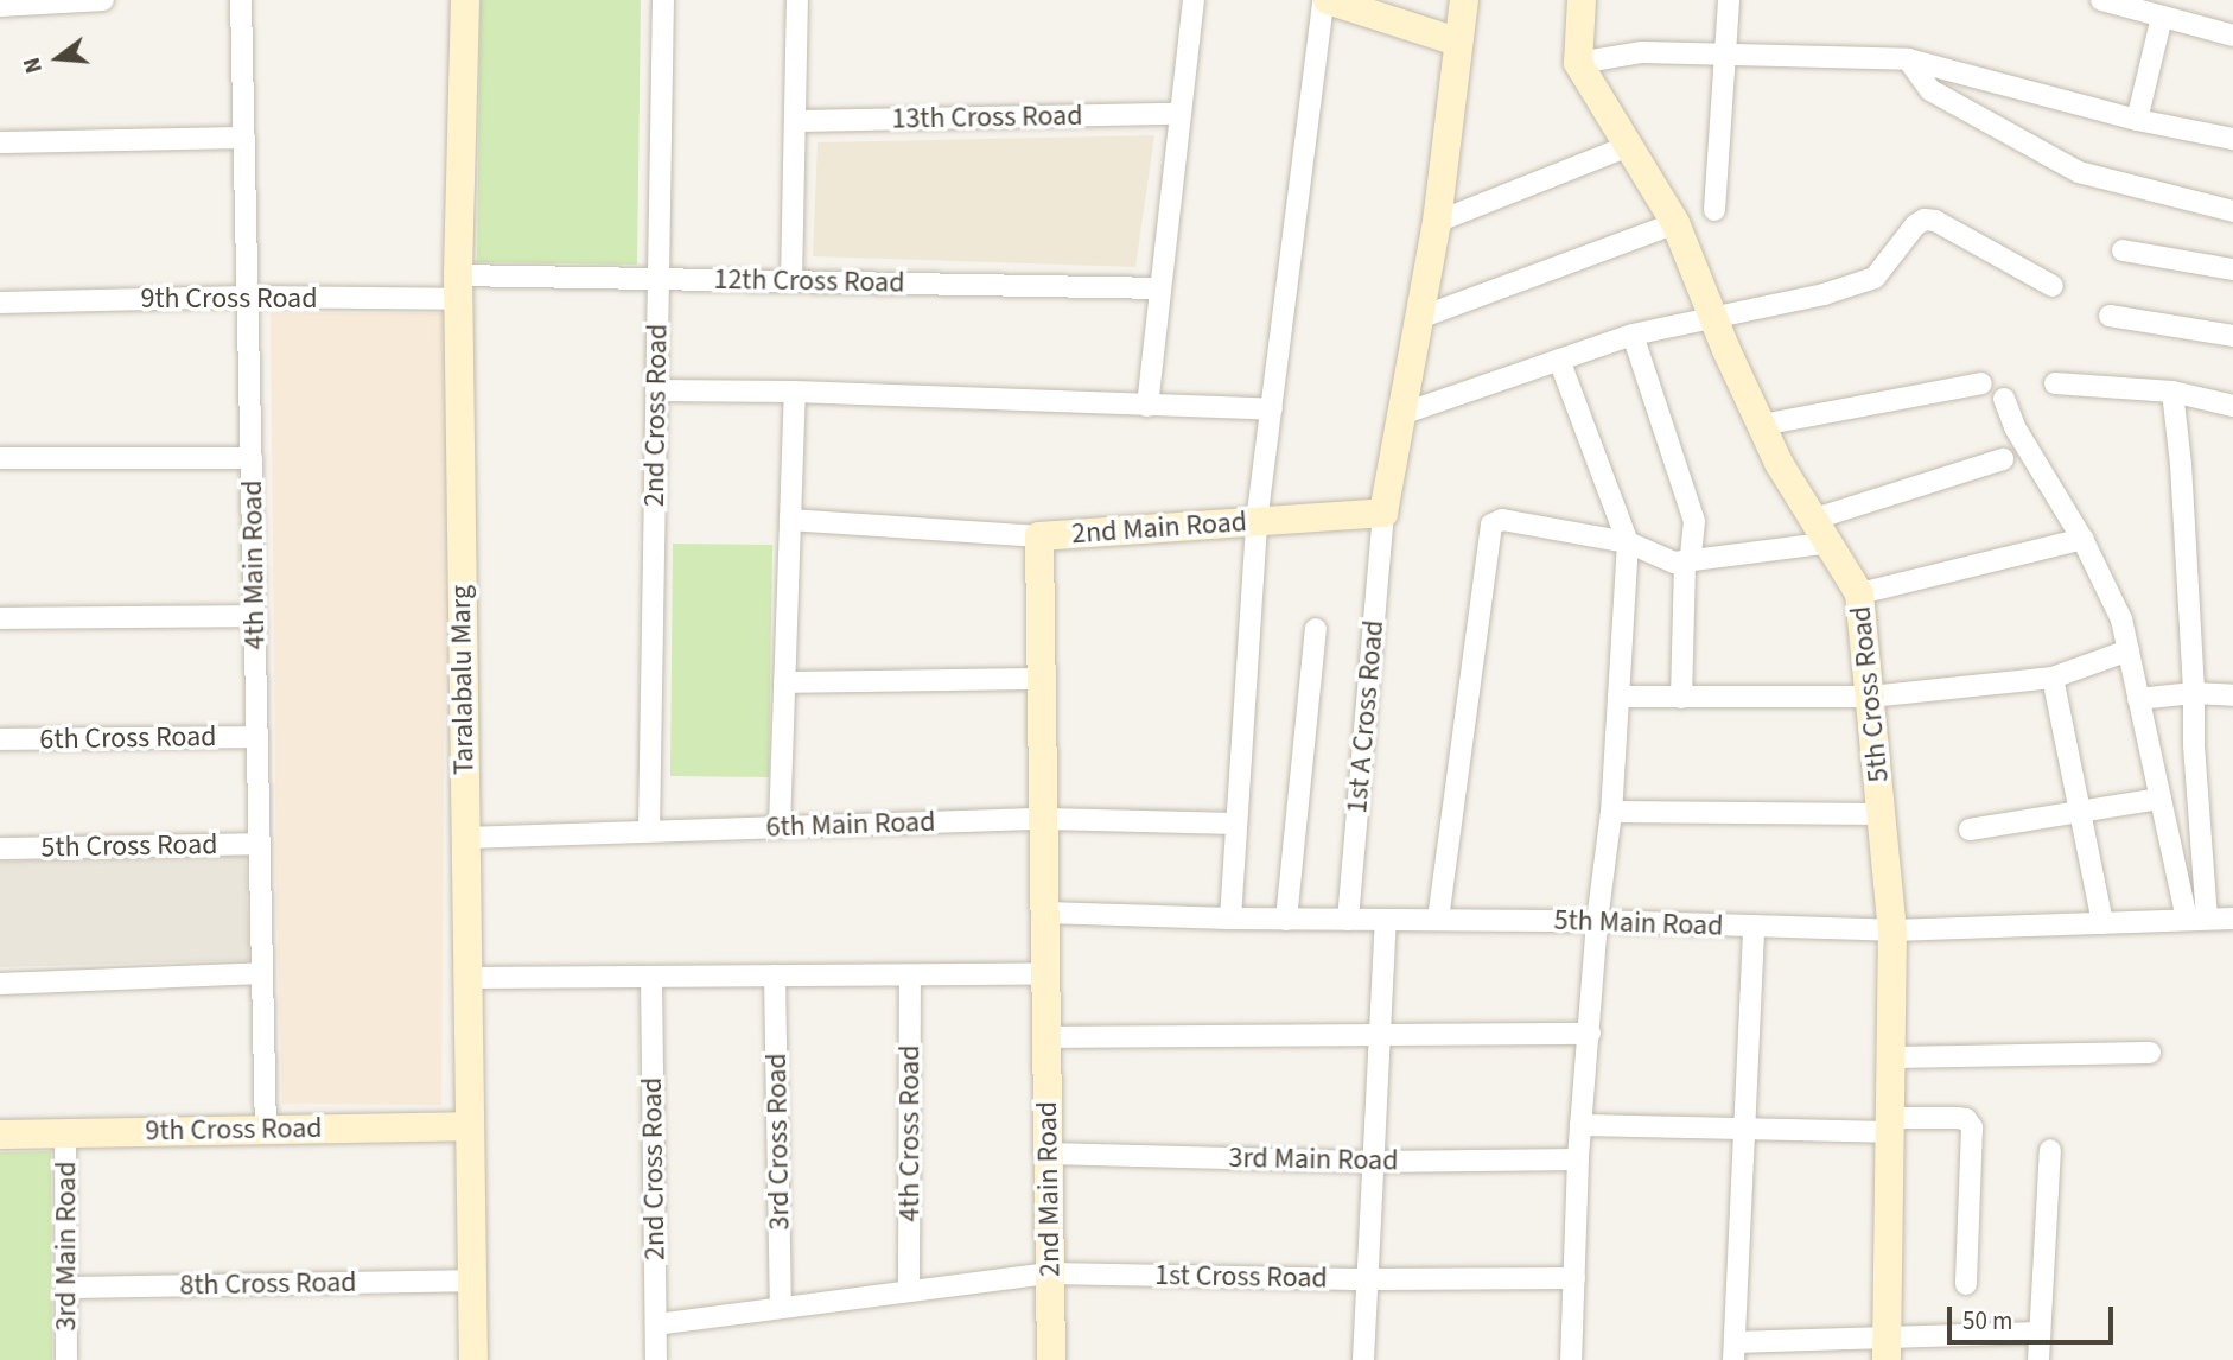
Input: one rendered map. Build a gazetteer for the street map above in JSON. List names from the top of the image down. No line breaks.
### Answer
{"streets":{"street":["13th Cross Road","12th Cross Road","9th Cross Road","2nd Cross Road","2nd Main Road","4th Main Road","Taralabalu Marg","5th Cross Road","1st A Cross Road","6th Cross Road","6th Main Road","5th Main Road","4th Cross Road","3rd Cross Road","3rd Main Road","1st Cross Road","8th Cross Road"]},"crossings":[["12th Cross Road","9th Cross Road"],["12th Cross Road","2nd Cross Road"],["12th Cross Road","Taralabalu Marg"],["9th Cross Road","4th Main Road"],["9th Cross Road","Taralabalu Marg"],["9th Cross Road","3rd Main Road"],["2nd Cross Road","6th Main Road"],["2nd Cross Road","1st Cross Road"],["2nd Main Road","1st A Cross Road"],["2nd Main Road","6th Main Road"],["2nd Main Road","5th Main Road"],["2nd Main Road","3rd Main Road"],["2nd Main Road","1st Cross Road"],["4th Main Road","5th Cross Road"],["4th Main Road","6th Cross Road"],["Taralabalu Marg","6th Main Road"],["Taralabalu Marg","8th Cross Road"],["5th Cross Road","5th Main Road"],["1st A Cross Road","5th Main Road"],["4th Cross Road","1st Cross Road"],["3rd Cross Road","1st Cross Road"],["3rd Main Road","8th Cross Road"]],"scale_bar":"50 m","north":"left"}
